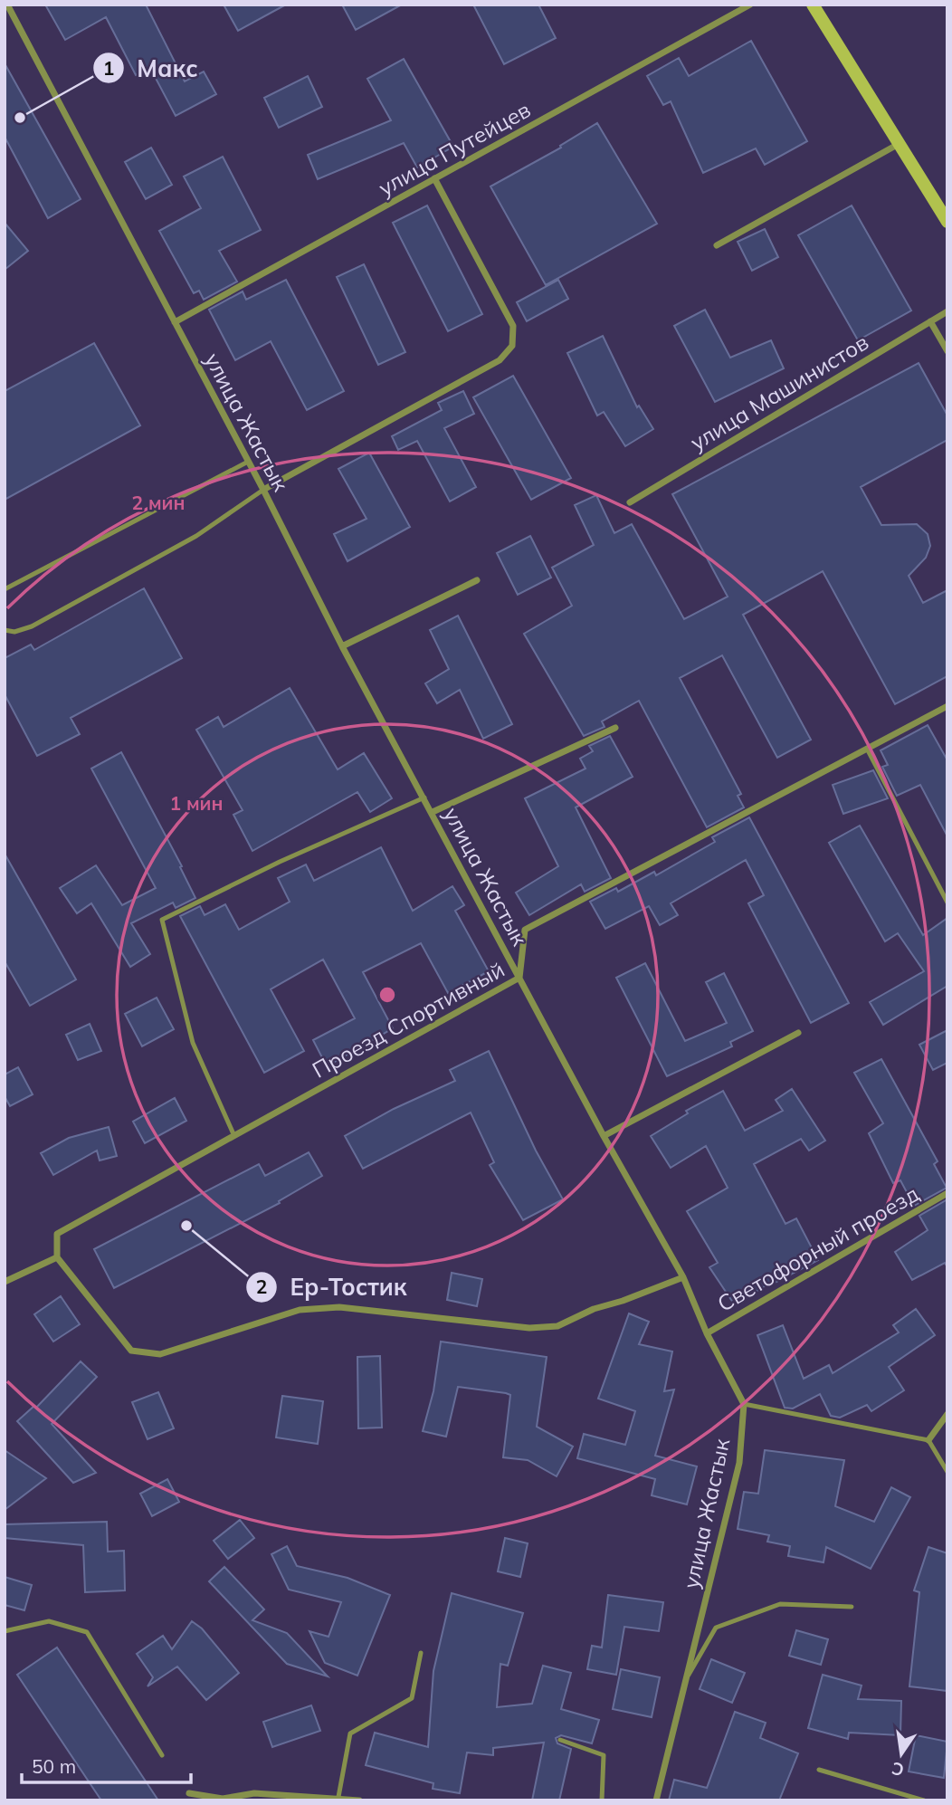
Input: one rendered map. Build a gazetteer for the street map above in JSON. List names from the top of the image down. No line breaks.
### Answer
{"streets":{"street":["улица Путейцев","улица Машинистов","улица Жастык","Проезд Спортивный","Светофорный проезд"]},"crossings":[["улица Путейцев","улица Жастык"],["улица Жастык","Проезд Спортивный"],["улица Жастык","Светофорный проезд"]],"places":["Макс","Ер-Тостик"],"scale_bar":"50 m","north":"bottom","rings":["2 мин","1 мин"]}
